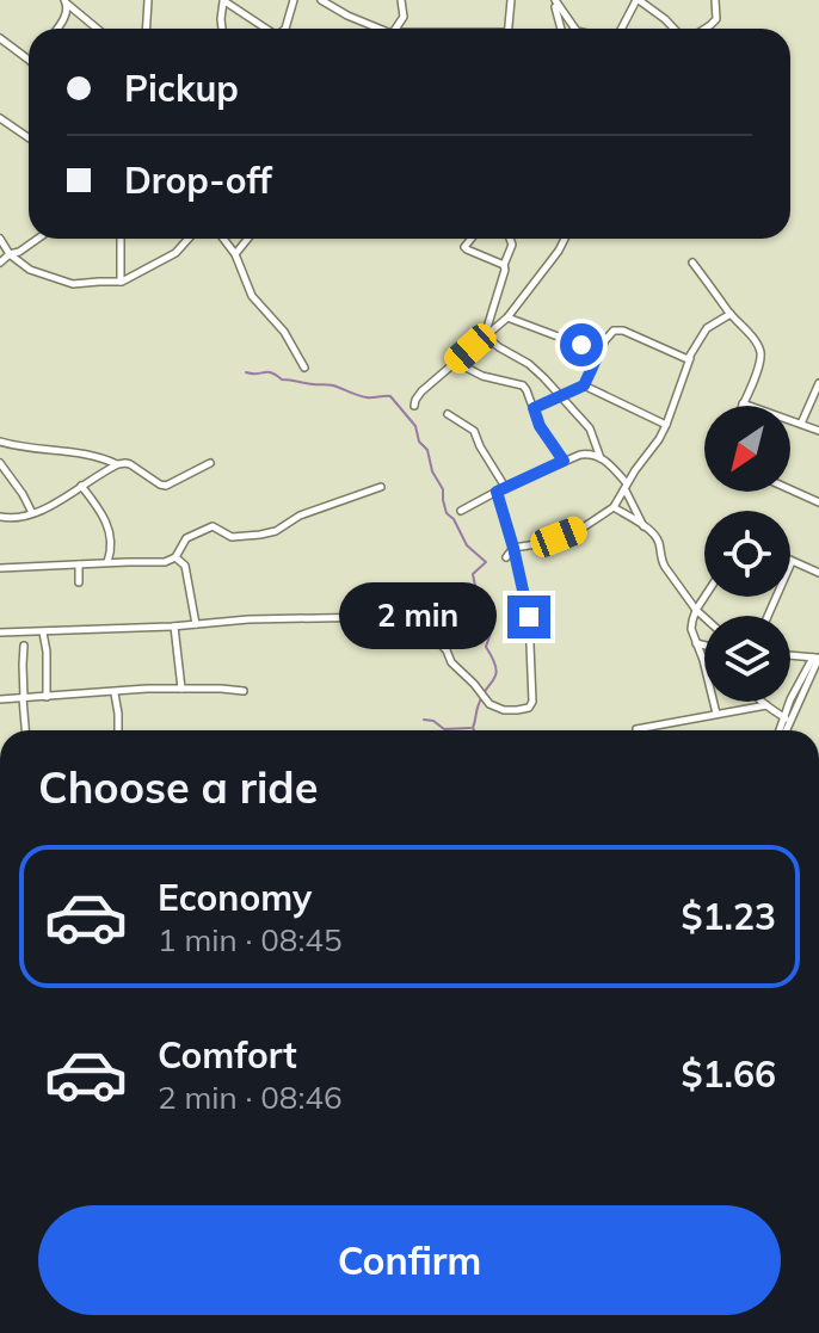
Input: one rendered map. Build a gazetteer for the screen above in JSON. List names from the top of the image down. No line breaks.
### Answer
{"north":"bottom left","page":{"banner":["Pickup","Drop-off"],"bubble":"2 min","heading":"Choose a ride","list":[{"name":"Economy","note":"1 min · 08:45","value":"$1.23"},{"name":"Comfort","note":"2 min · 08:46","value":"$1.66"}],"buttons":"Confirm"}}
